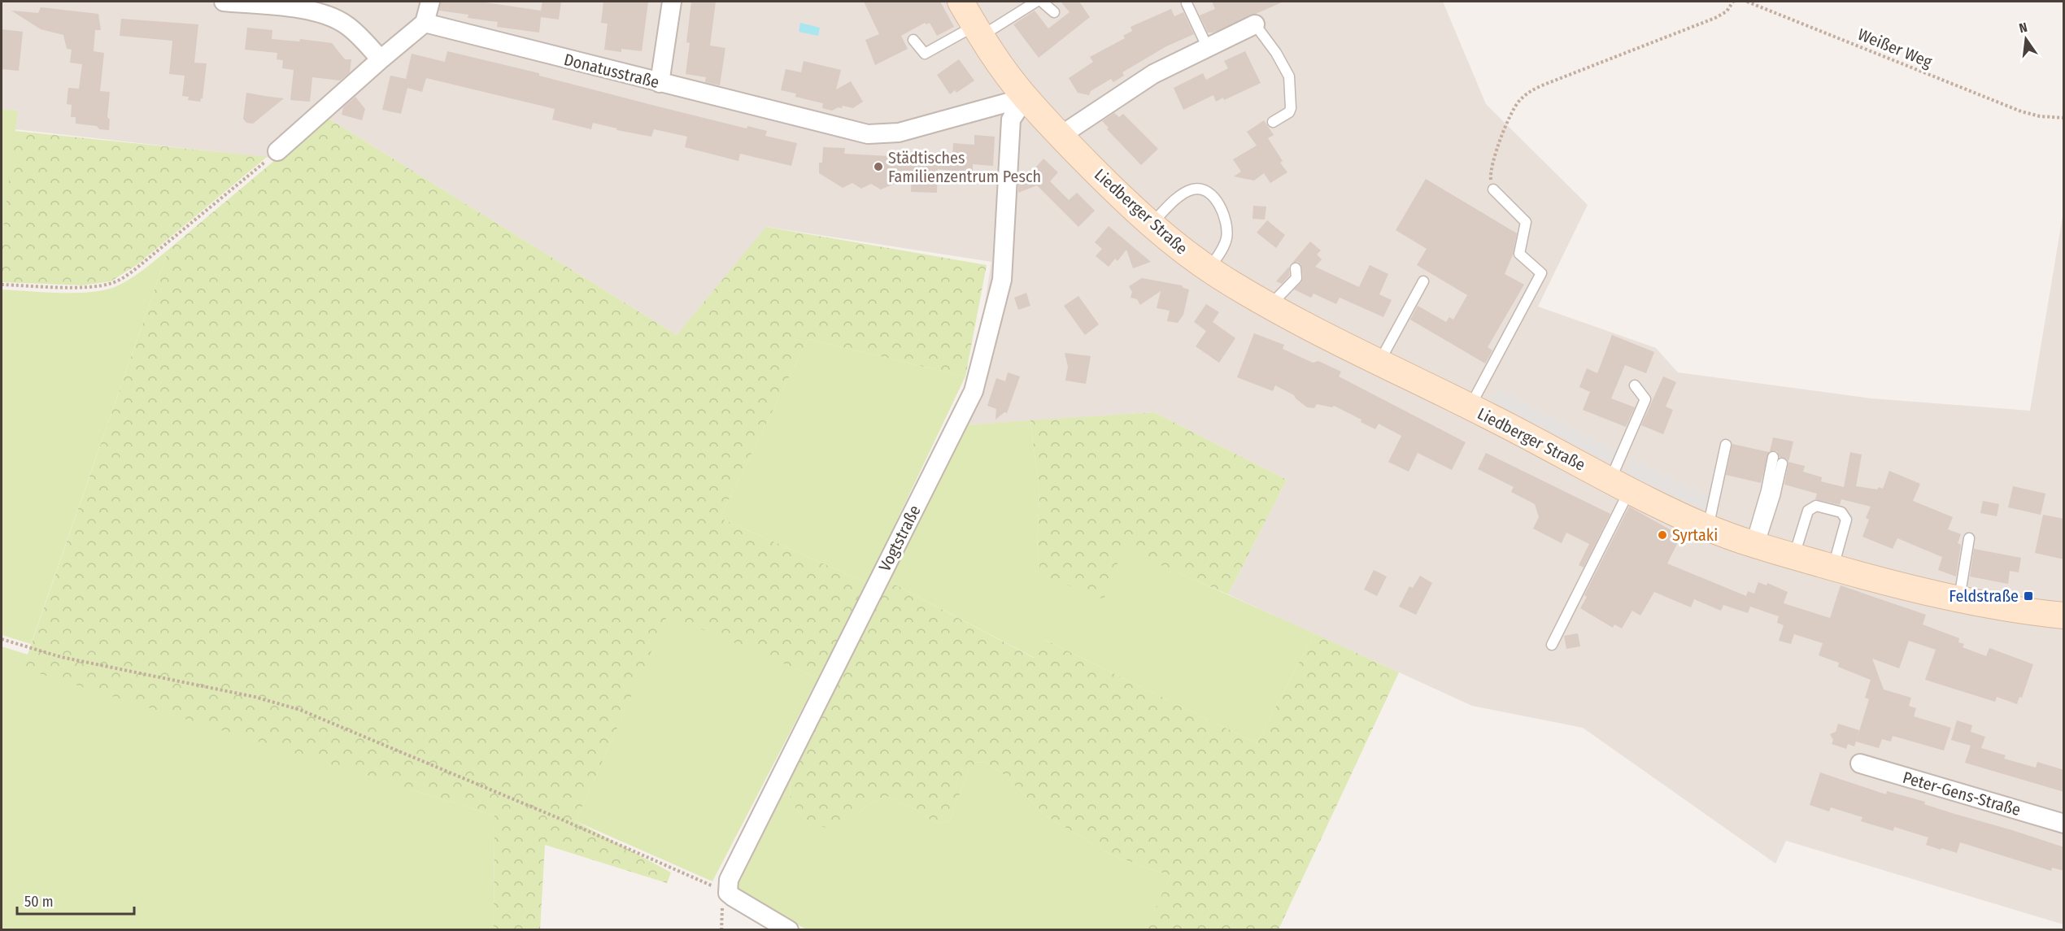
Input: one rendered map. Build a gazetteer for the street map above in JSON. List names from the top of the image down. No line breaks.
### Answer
{"streets":{"main road":["Liedberger Straße"],"street":["Donatusstraße","Vogtstraße","Peter-Gens-Straße"],"path":["Weißer Weg"]},"crossings":[["Donatusstraße","Liedberger Straße"],["Donatusstraße","Vogtstraße"],["Liedberger Straße","Vogtstraße"]],"places":{"other":["Städtisches Familienzentrum Pesch","Syrtaki"],"transit":["Feldstraße"]},"scale_bar":"50 m","north":"top"}
